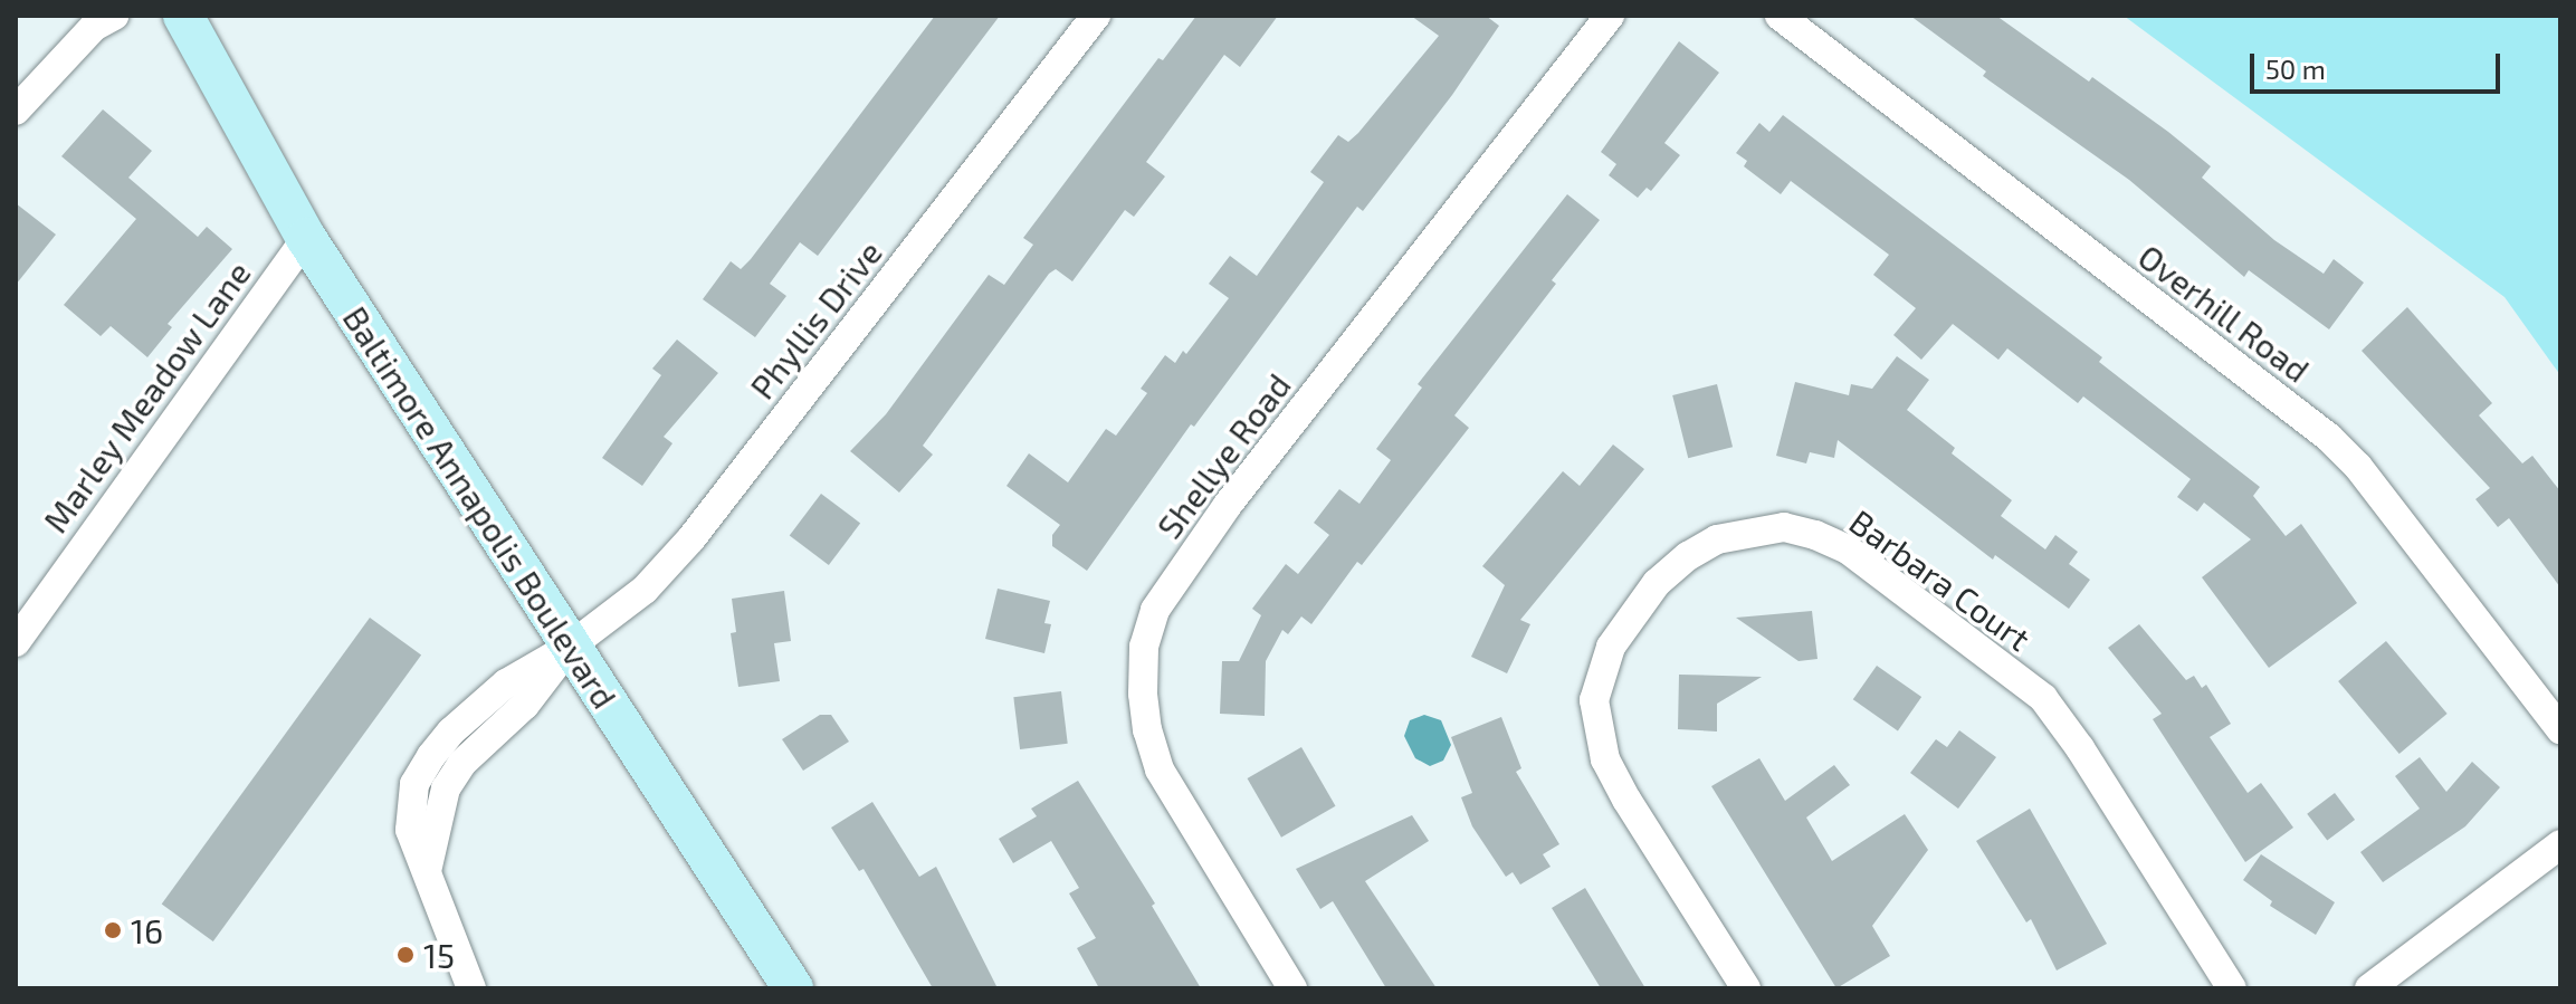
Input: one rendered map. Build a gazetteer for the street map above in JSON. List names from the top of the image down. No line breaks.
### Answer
{"streets":{"main road":["Baltimore Annapolis Boulevard"],"street":["Overhill Road","Phyllis Drive","Marley Meadow Lane","Shellye Road","Barbara Court"]},"crossings":[["Phyllis Drive","Baltimore Annapolis Boulevard"],["Marley Meadow Lane","Baltimore Annapolis Boulevard"]],"places":["16","15"],"scale_bar":"50 m"}
